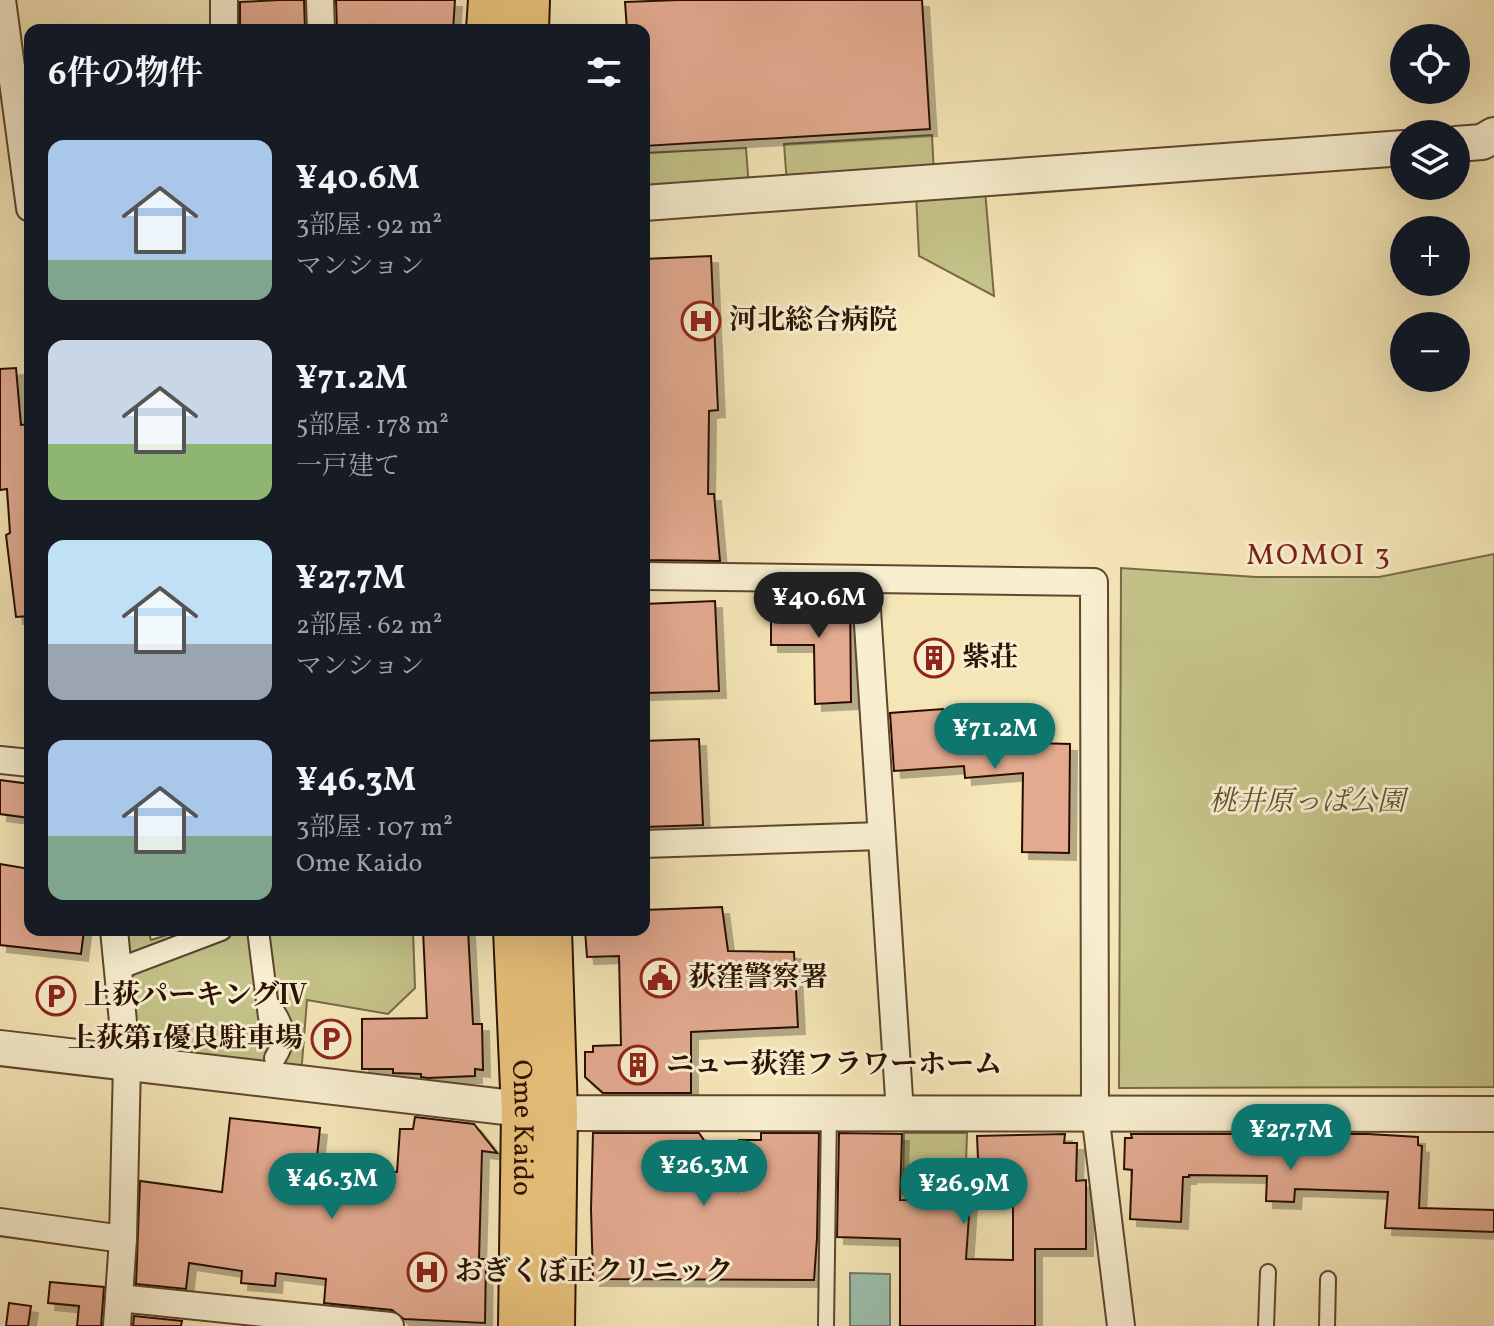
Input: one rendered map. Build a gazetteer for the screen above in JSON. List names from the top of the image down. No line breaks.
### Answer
{"streets":{"main road":["Ome Kaido"]},"districts":["MOMOI 3"],"parks":["桃井原っぱ公園"],"places":{"hospital":["河北総合病院","おぎくぼ正クリニック"],"building":["紫荘","ニュー荻窪フラワーホーム"],"public building":["荻窪警察署"],"parking":["上荻パーキングⅣ","上荻第1優良駐車場"]},"page":{"map_buttons":["+","−"],"heading":"6件の物件","list":[{"name":"¥40.6M","note":"3部屋 · 92 m² · マンション"},{"name":"¥71.2M","note":"5部屋 · 178 m² · 一戸建て"},{"name":"¥27.7M","note":"2部屋 · 62 m² · マンション"},{"name":"¥46.3M","note":"3部屋 · 107 m² · Ome Kaido"}],"price":["¥40.6M","¥71.2M","¥27.7M","¥26.3M","¥46.3M","¥26.9M"]}}
